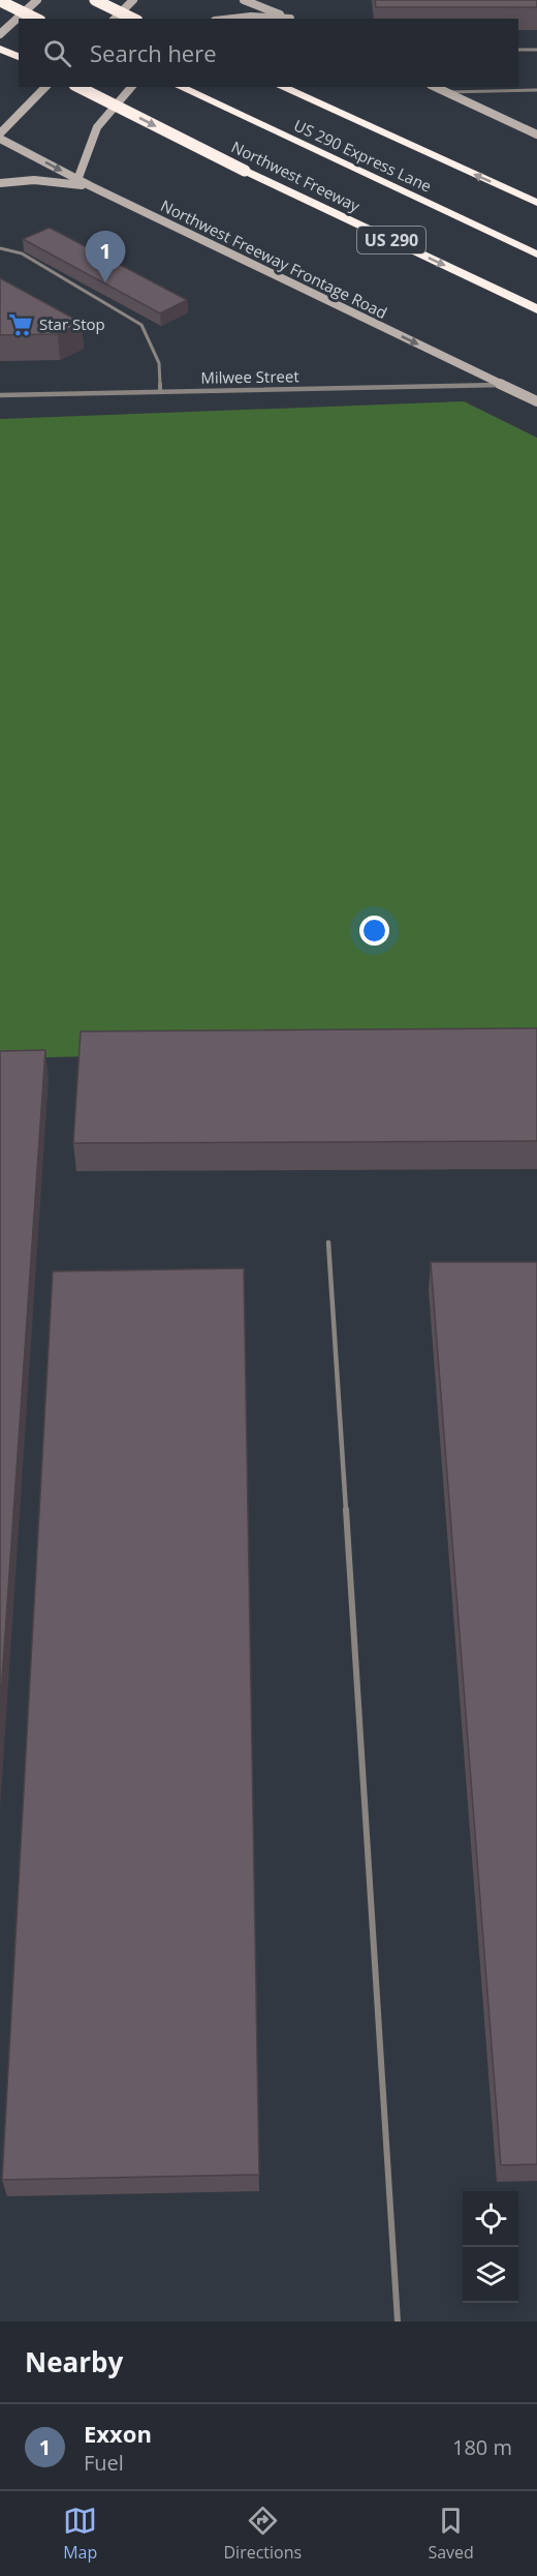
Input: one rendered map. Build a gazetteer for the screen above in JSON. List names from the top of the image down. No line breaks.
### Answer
{"streets":{"highway":["US 290 Express Lane","Northwest Freeway","US 290"],"main road":["Northwest Freeway Frontage Road"],"street":["Milwee Street"]},"crossings":[["Northwest Freeway Frontage Road","Milwee Street"]],"one_way":["Northwest Freeway Frontage Road"],"places":{"supermarket":["Star Stop"]},"page":{"search":"Search here","pins":"1","heading":"Nearby","list":[{"mark":"1","name":"Exxon","note":"Fuel","value":"180 m"}],"nav":["Map","Directions","Saved"]}}
